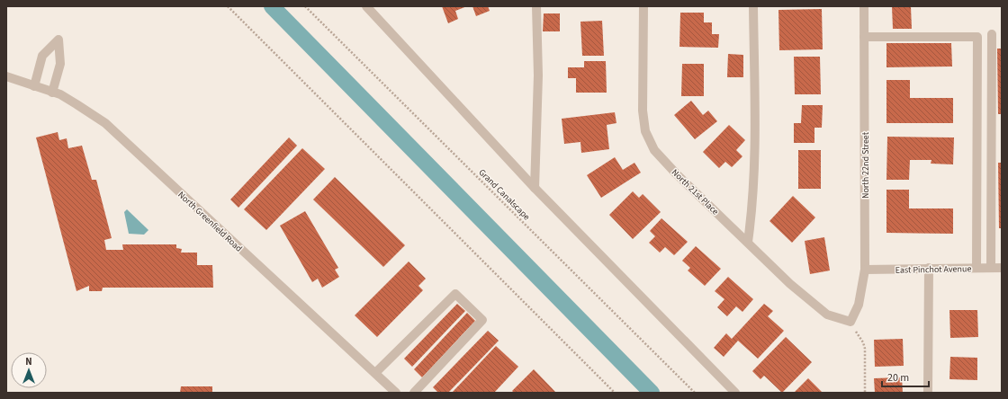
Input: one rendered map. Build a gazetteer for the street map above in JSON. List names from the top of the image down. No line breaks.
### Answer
{"streets":{"street":["North 22nd Street","North 21st Place","North Greenfield Road","East Pinchot Avenue"],"path":["Grand Canalscape"]},"crossings":[["North 22nd Street","North 21st Place"],["North 22nd Street","East Pinchot Avenue"]],"scale_bar":"20 m","north":"top"}
